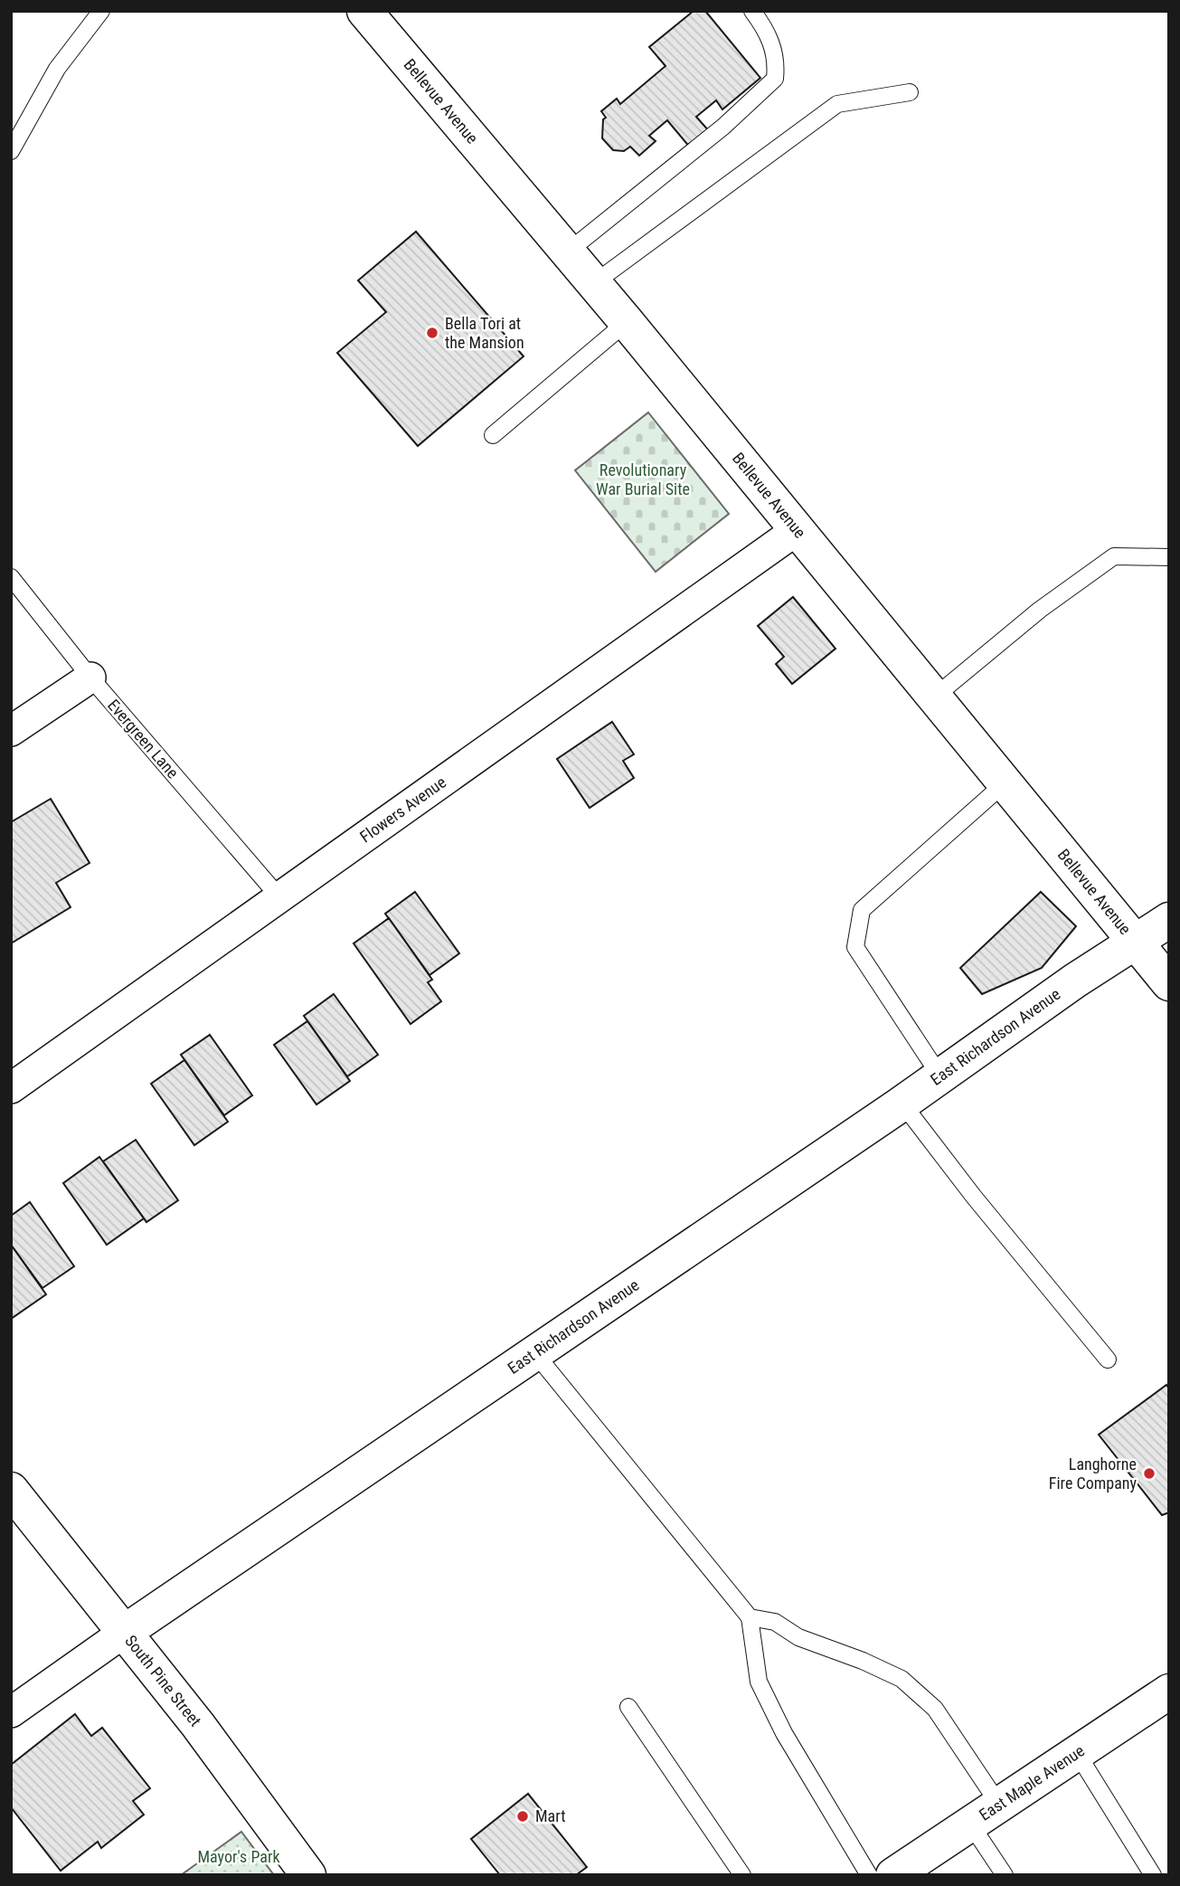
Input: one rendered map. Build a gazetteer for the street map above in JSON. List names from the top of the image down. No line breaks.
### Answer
{"streets":{"street":["Bellevue Avenue","Flowers Avenue","East Richardson Avenue","South Pine Street","East Maple Avenue"],"lane":["Evergreen Lane"]},"crossings":[["Bellevue Avenue","Flowers Avenue"],["Bellevue Avenue","East Richardson Avenue"],["Evergreen Lane","Flowers Avenue"],["East Richardson Avenue","South Pine Street"]],"parks":["Revolutionary War Burial Site","Mayor's Park"],"places":["Bella Tori at the Mansion","Langhorne Fire Company","Mart"]}
